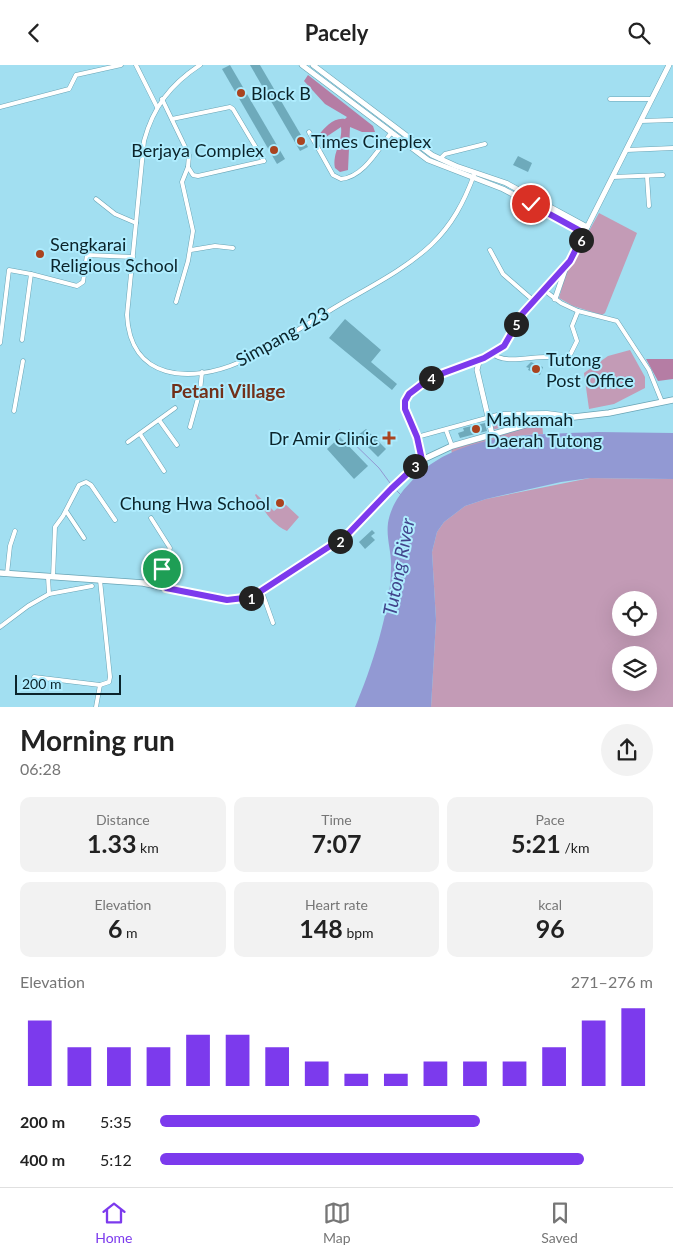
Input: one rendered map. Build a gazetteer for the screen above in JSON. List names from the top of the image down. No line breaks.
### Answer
{"streets":{"street":["Simpang 123"]},"districts":["Petani Village"],"water":["Tutong River"],"places":{"other":["Block B","Times Cineplex","Berjaya Complex","Sengkarai Religious School","Tutong Post Office","Mahkamah Daerah Tutong","Chung Hwa School"],"health":["Dr Amir Clinic"]},"scale_bar":"200 m","page":{"header":"Pacely","pins":["6","5","4","3","2","1"],"scale":"200 m","heading":["Morning run","06:28"],"stats":[["Distance","1.33 km"],["Time","7:07"],["Pace","5:21 /km"],["Elevation","6 m"],["Heart rate","148 bpm"],["kcal","96"]],"chart":["Elevation","271–276 m"],"list":[{"name":"200 m","note":"5:35"},{"name":"400 m","note":"5:12"}],"tabs":["Home","Map","Saved"]}}
